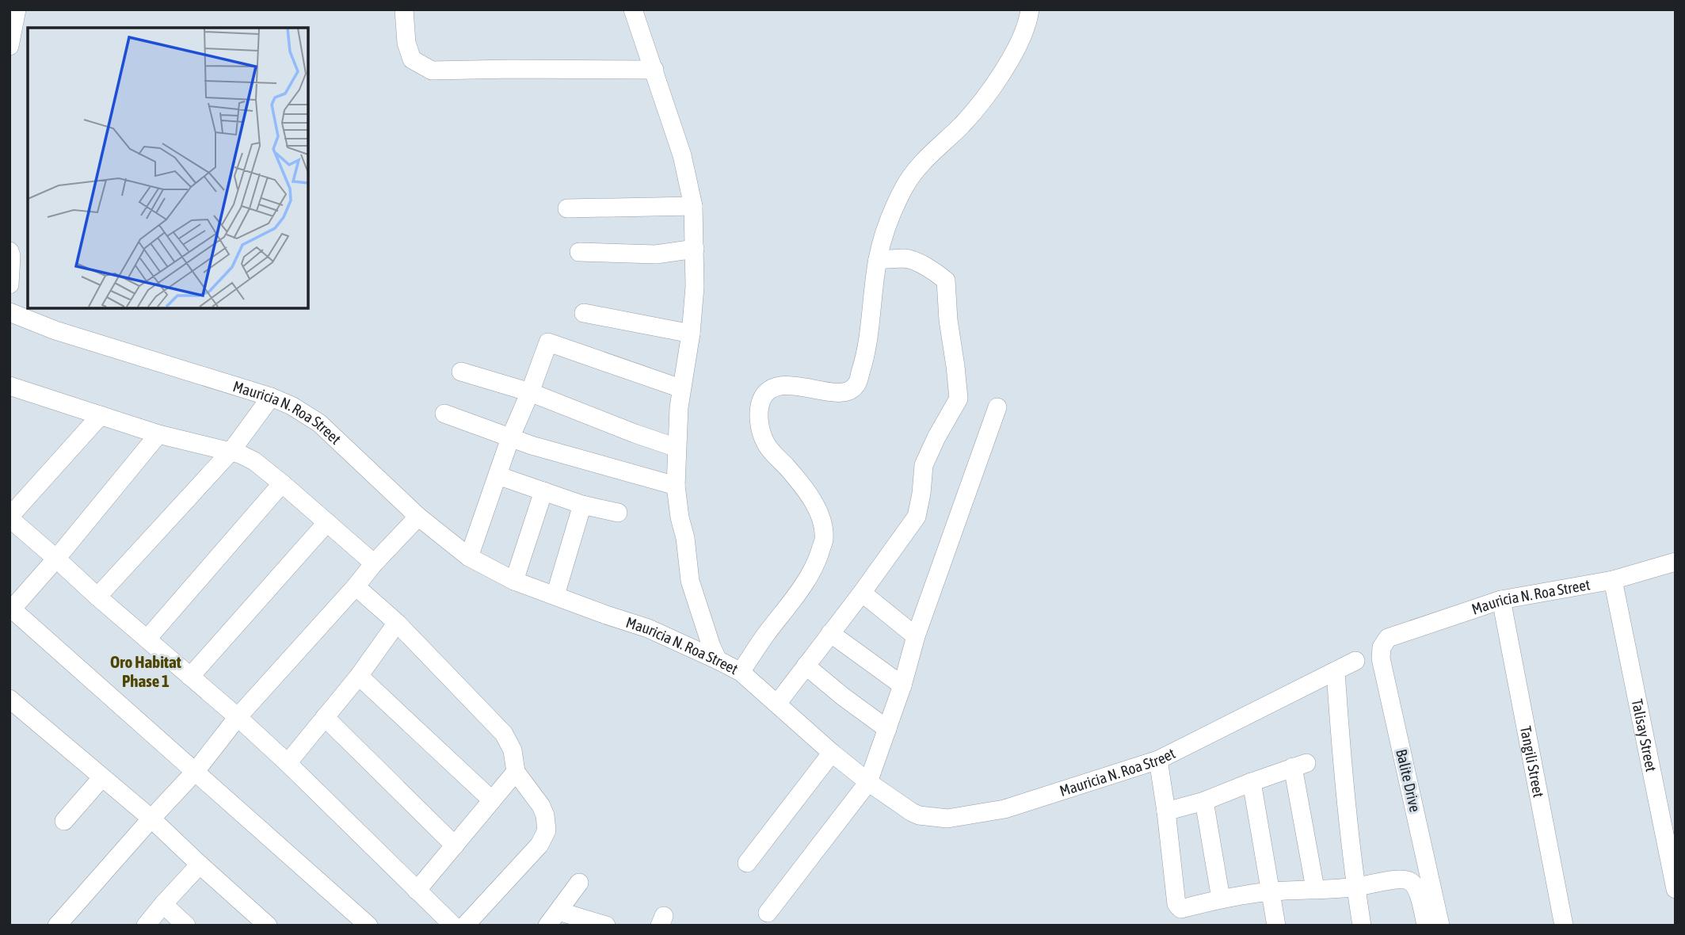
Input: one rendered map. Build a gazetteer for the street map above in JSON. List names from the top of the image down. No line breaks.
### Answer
{"streets":{"street":["Mauricia N. Roa Street","Talisay Street","Tangili Street","Balite Drive"]},"crossings":[["Mauricia N. Roa Street","Talisay Street"],["Mauricia N. Roa Street","Tangili Street"],["Mauricia N. Roa Street","Balite Drive"]],"districts":["Oro Habitat Phase 1"]}
